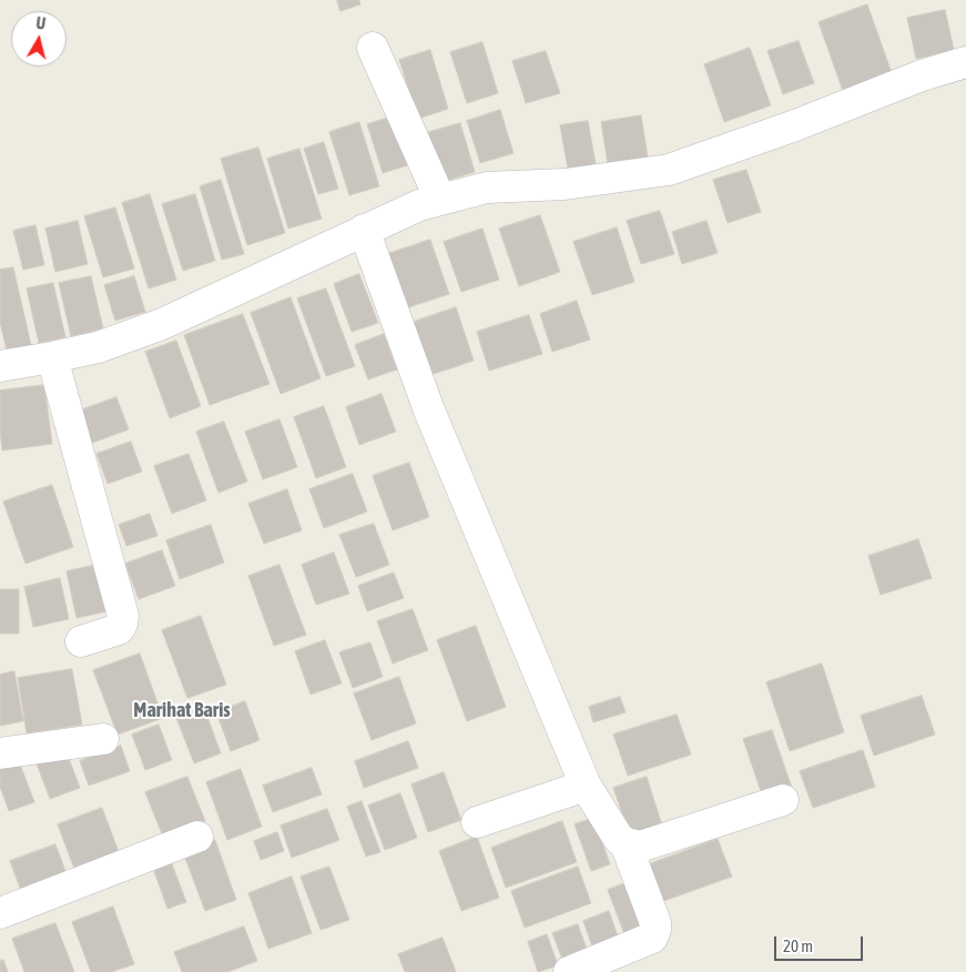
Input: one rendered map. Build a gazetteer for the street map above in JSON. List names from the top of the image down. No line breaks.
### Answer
{"districts":["Marihat Baris"],"scale_bar":"20 m","north":"top"}
